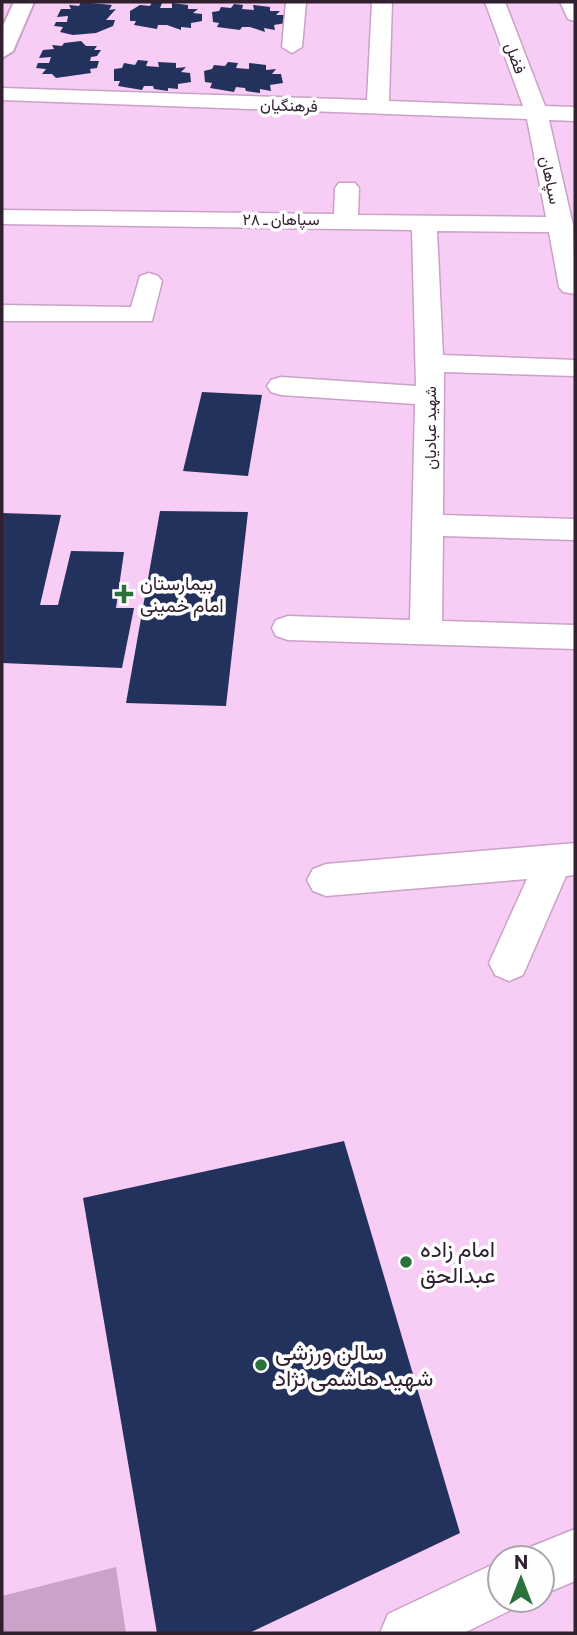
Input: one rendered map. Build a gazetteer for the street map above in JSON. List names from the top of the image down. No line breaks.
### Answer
{"streets":{"street":["فضل","فرهنگیان","سپاهان","سپاهان ـ ۲۸","شهید عبادیان"]},"crossings":[["فضل","فرهنگیان"],["فضل","سپاهان"],["فرهنگیان","سپاهان"],["سپاهان","سپاهان ـ ۲۸"],["سپاهان ـ ۲۸","شهید عبادیان"]],"places":{"health":["بیمارستان امام خمینی"],"other":["امام زاده عبدالحق","سالن ورزشی شهید هاشمی نژاد"]},"north":"top"}
